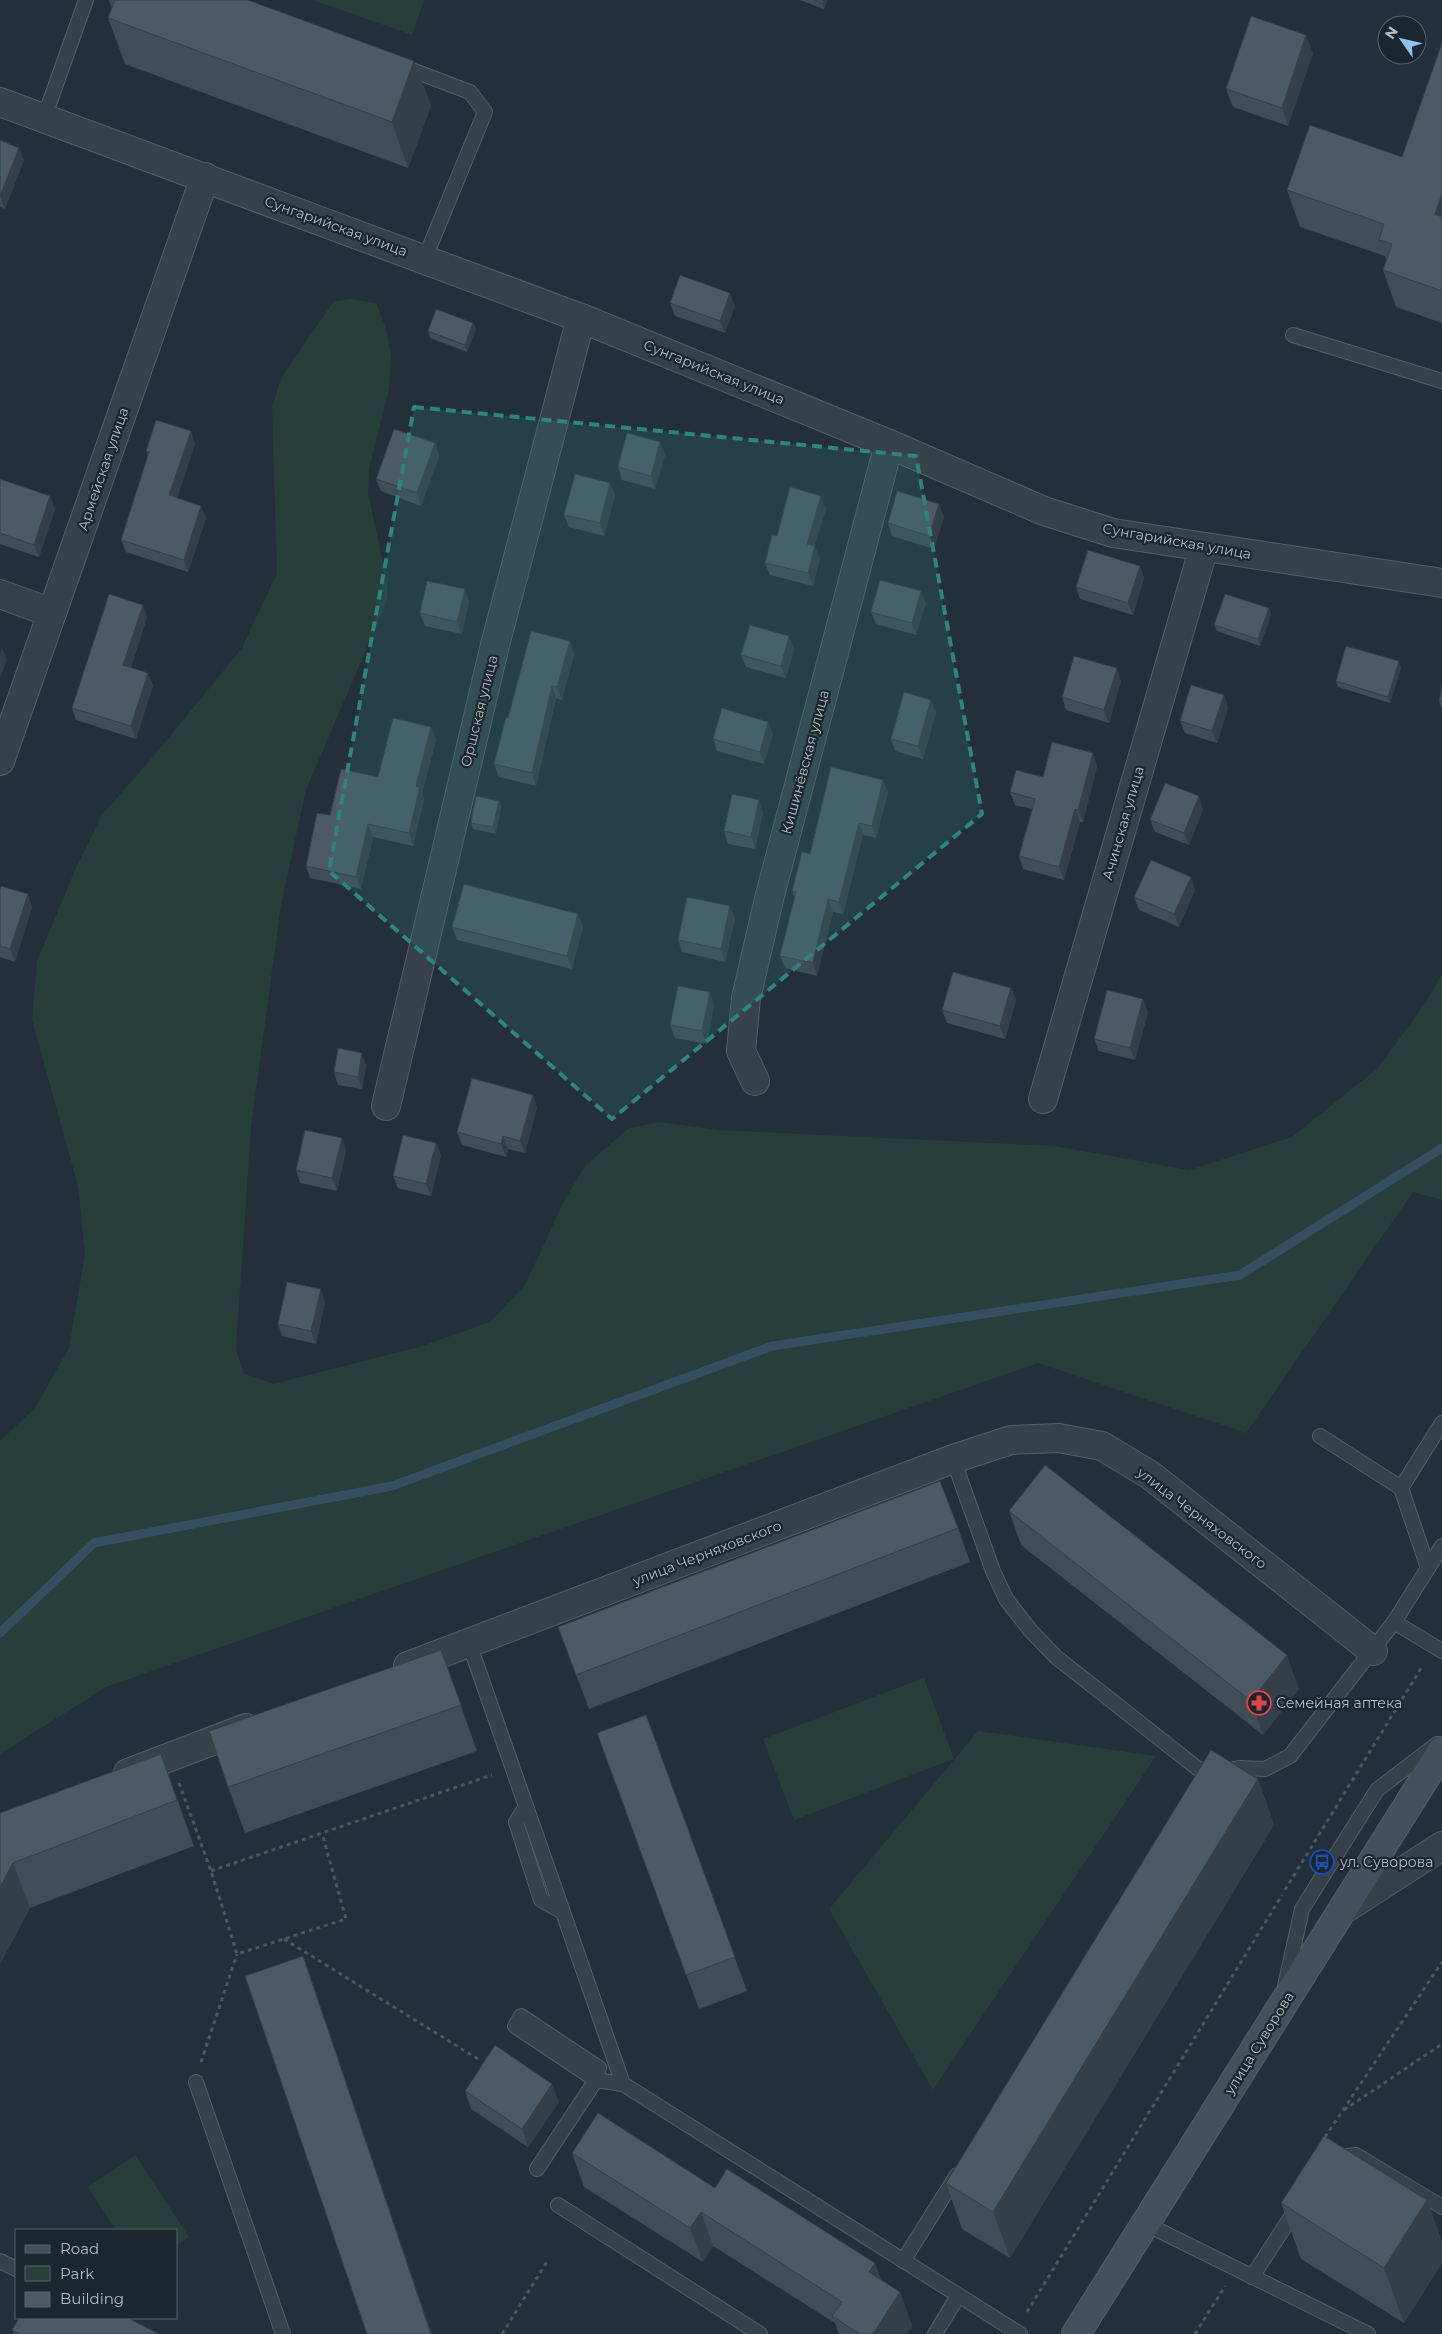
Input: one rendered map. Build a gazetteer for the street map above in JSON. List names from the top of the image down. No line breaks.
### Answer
{"streets":{"main road":["улица Суворова"],"street":["Сунгарийская улица","Армейская улица","Оршская улица","Кишинёвская улица","Ачинская улица","улица Черняховского"]},"crossings":[["Сунгарийская улица","Армейская улица"],["Сунгарийская улица","Оршская улица"],["Сунгарийская улица","Кишинёвская улица"],["Сунгарийская улица","Ачинская улица"]],"places":{"pharmacy":["Семейная аптека"],"bus stop":["ул. Суворова"]},"legend":["Road","Park","Building"],"north":"top left"}
